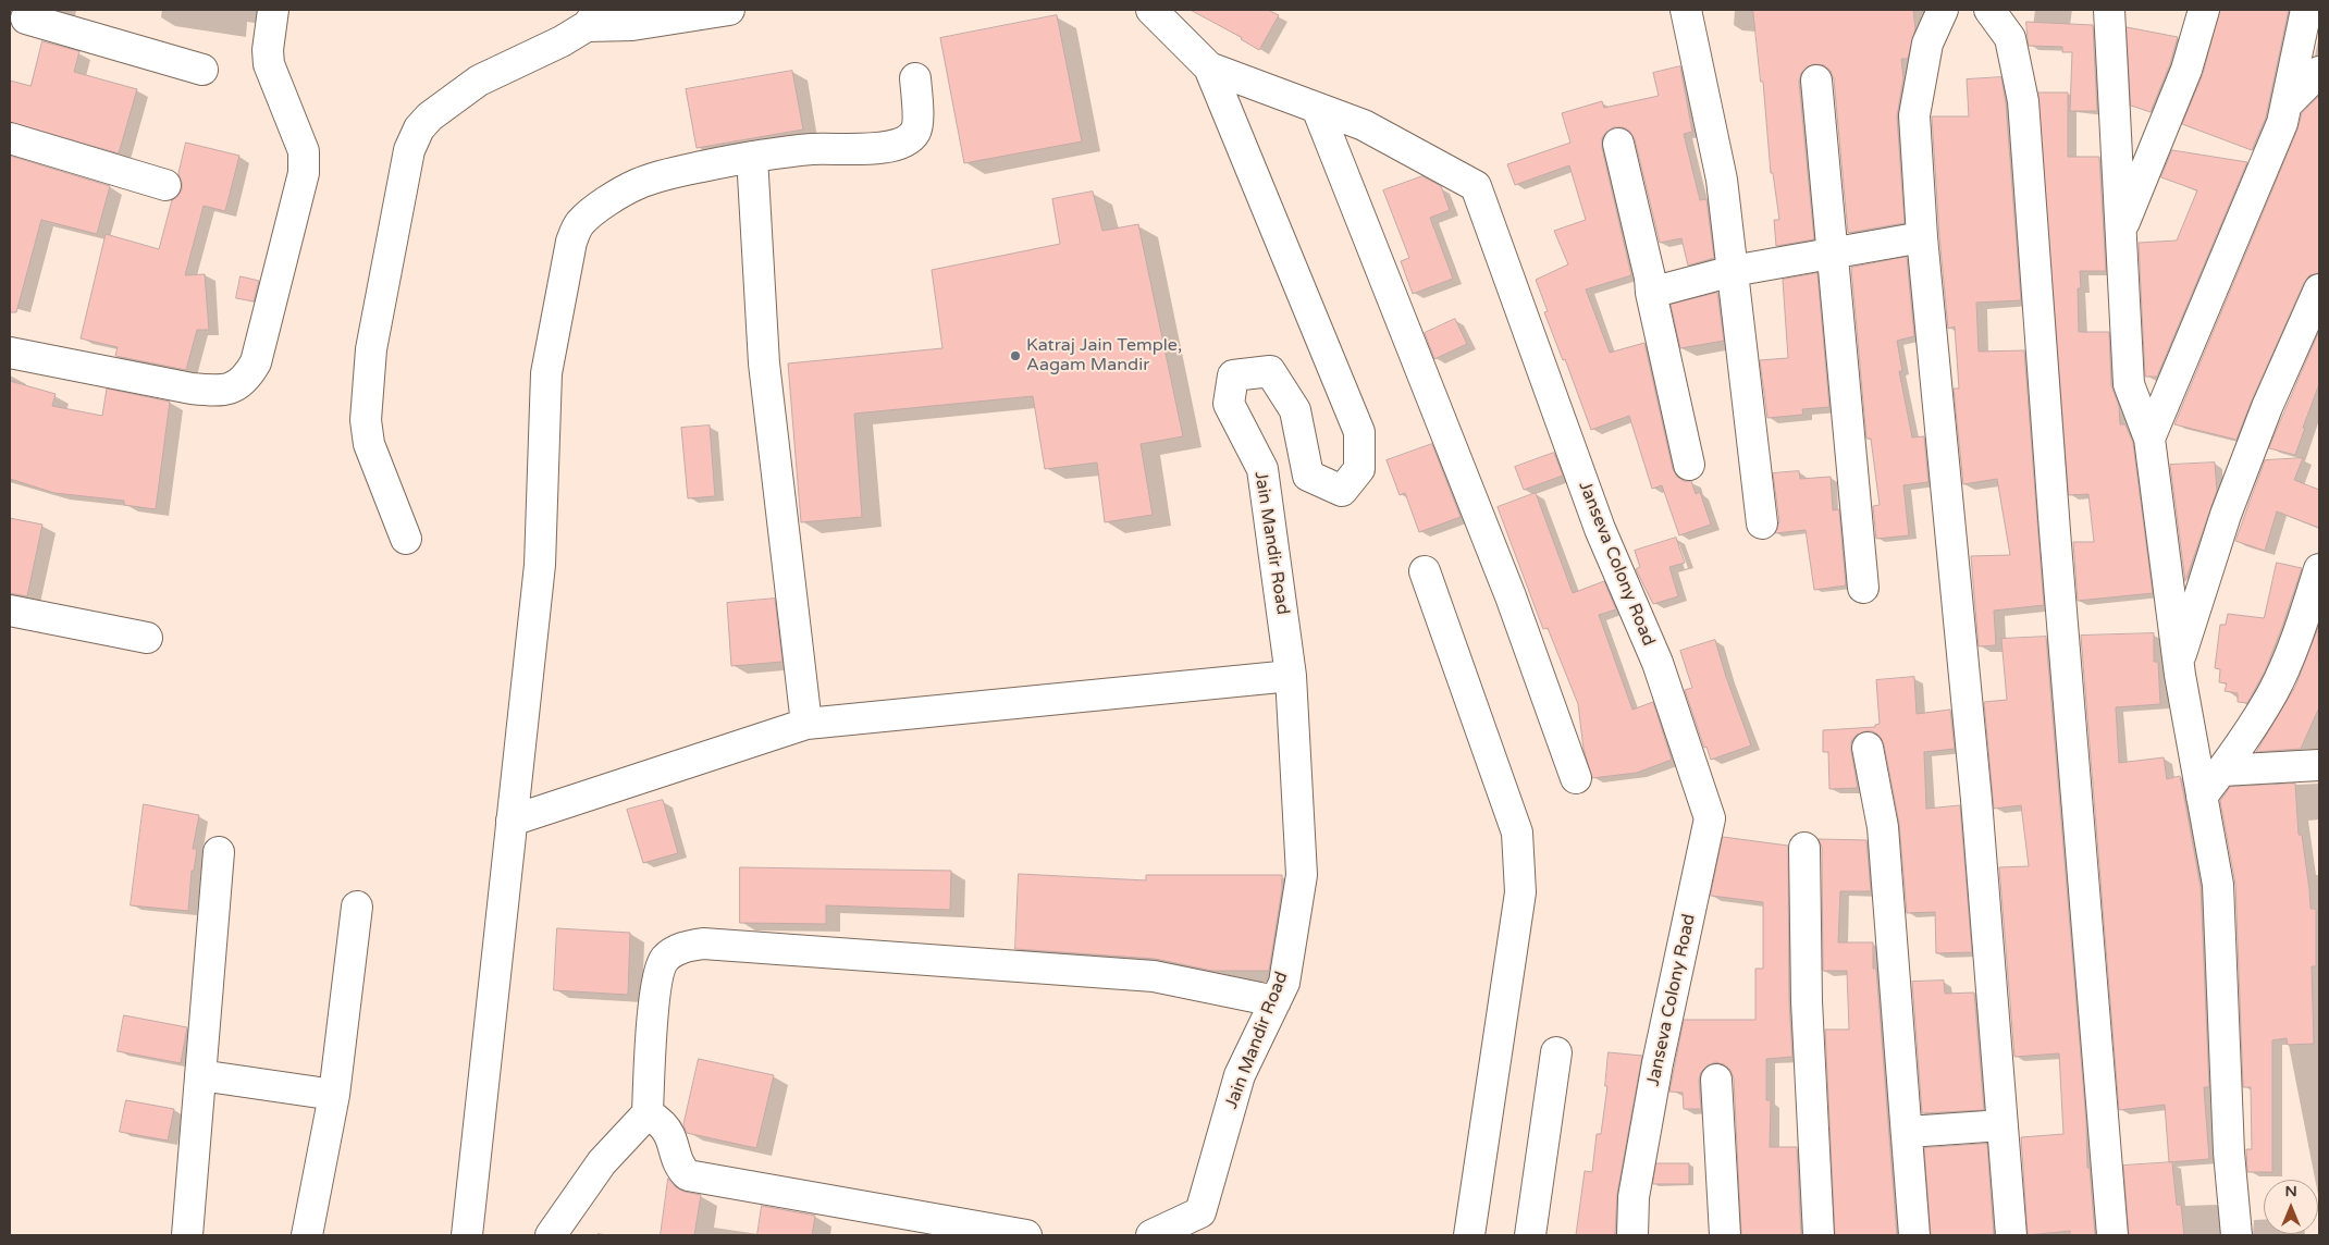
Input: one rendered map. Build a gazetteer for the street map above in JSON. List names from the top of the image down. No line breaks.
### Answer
{"streets":{"street":["Jain Mandir Road","Janseva Colony Road"]},"crossings":[["Jain Mandir Road","Janseva Colony Road"]],"places":["Katraj Jain Temple, Aagam Mandir"],"north":"top"}
